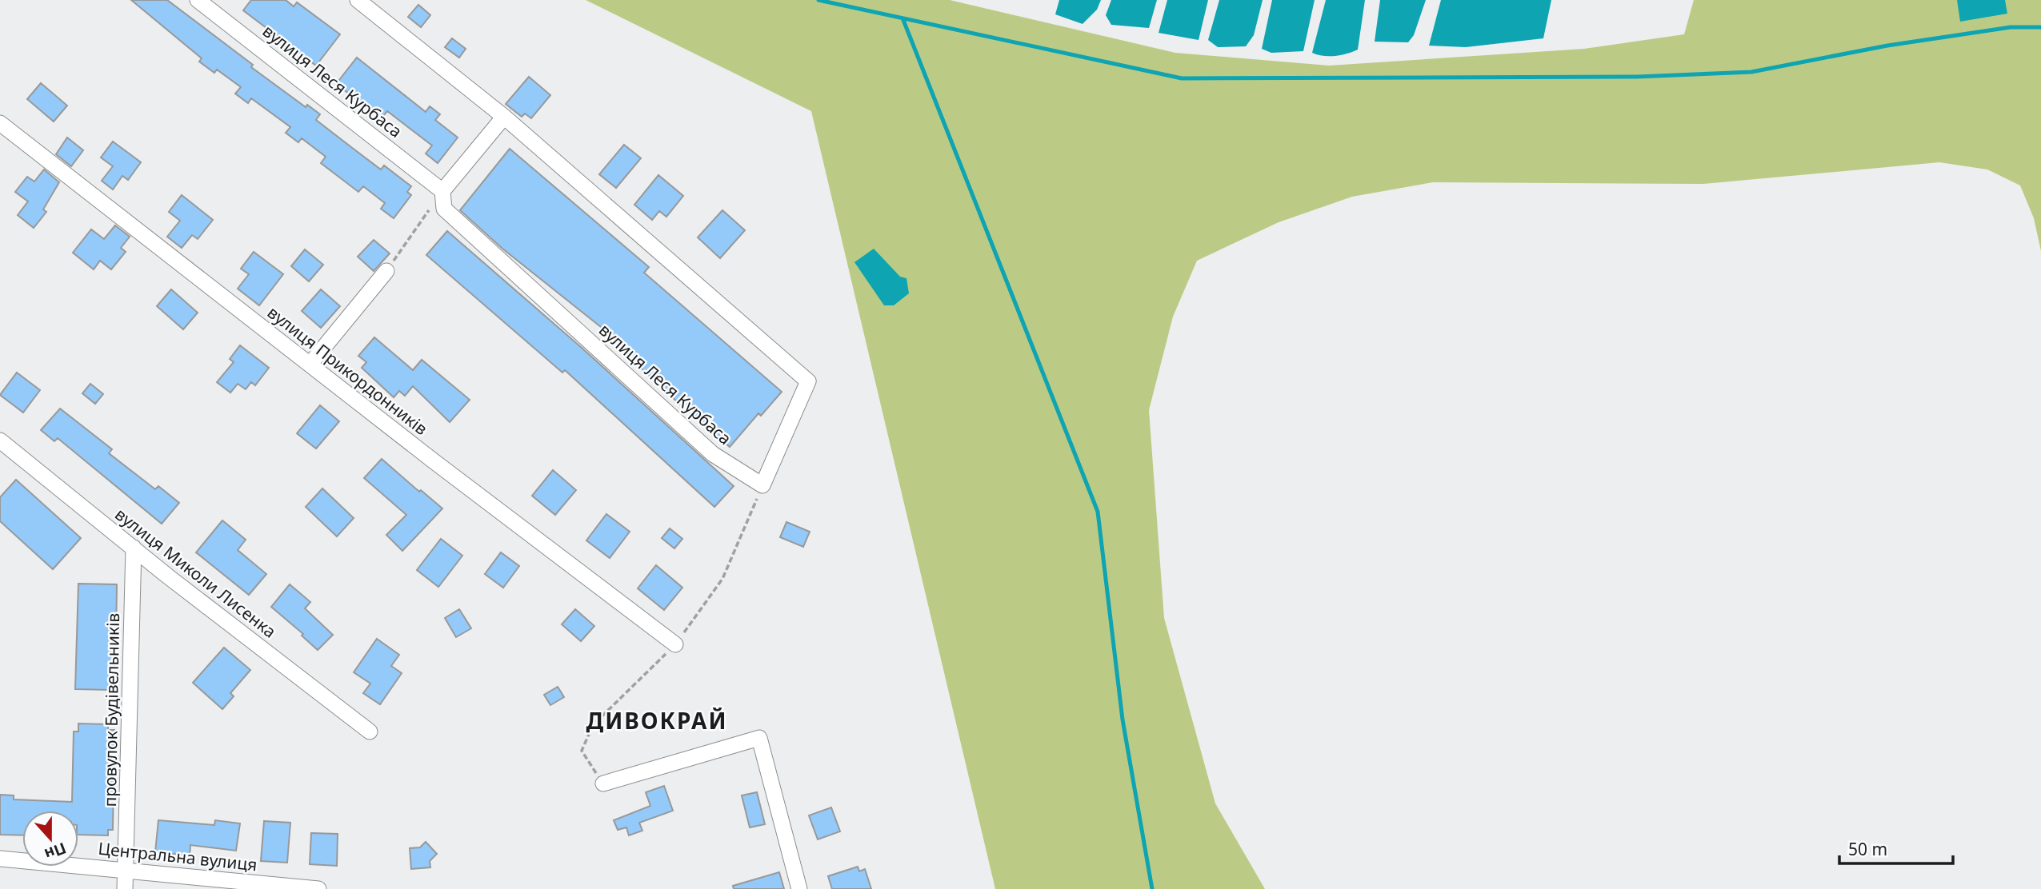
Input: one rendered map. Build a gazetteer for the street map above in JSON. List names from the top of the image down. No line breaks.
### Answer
{"streets":{"street":["вулиця Леся Курбаса","вулиця Прикордонників","вулиця Миколи Лисенка","провулок Будівельників","Центральна вулиця"]},"crossings":[["вулиця Миколи Лисенка","провулок Будівельників"],["провулок Будівельників","Центральна вулиця"]],"districts":["ДИВОКРАЙ"],"scale_bar":"50 m","north":"bottom"}
